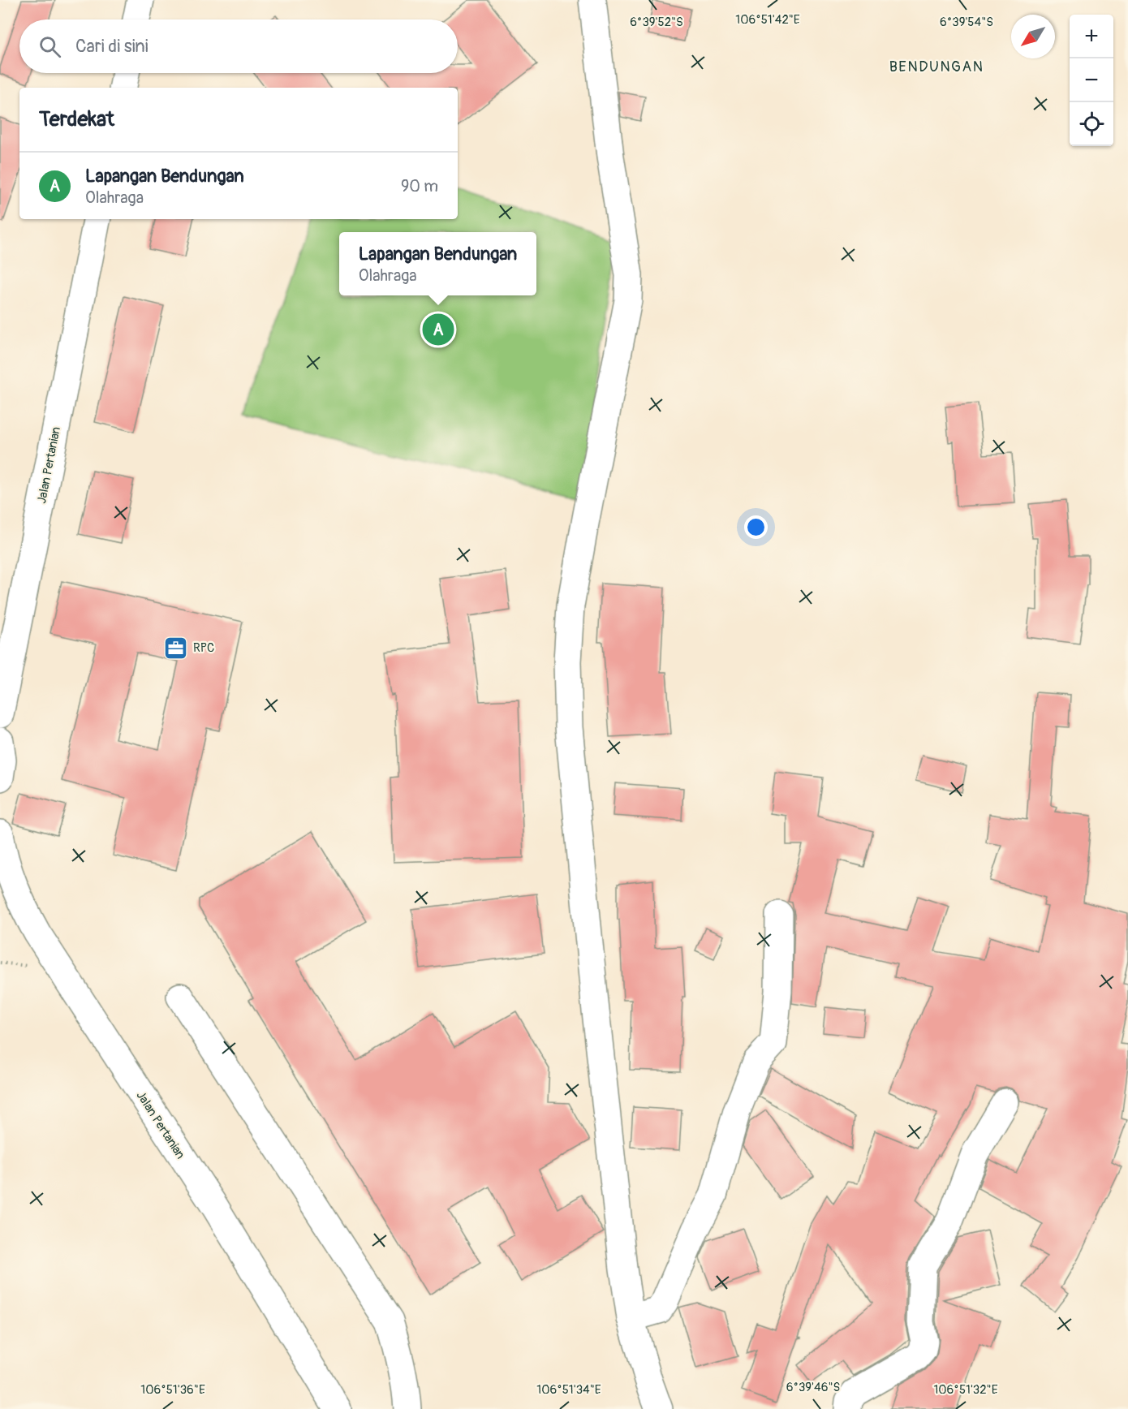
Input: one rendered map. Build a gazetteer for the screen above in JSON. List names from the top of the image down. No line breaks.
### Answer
{"streets":{"street":["Jalan Pertanian"]},"districts":["BENDUNGAN"],"places":{"office":["RPC"]},"north":"bottom left","page":{"map_buttons":["+","−"],"search":"Cari di sini","heading":"Terdekat","list":[{"mark":"A","name":"Lapangan Bendungan","note":"Olahraga","value":"90 m"}],"popup":["Lapangan Bendungan","Olahraga"],"pins":"A"},"coordinates":["106°51'42\"E","6°39'52\"S","6°39'54\"S","6°39'46\"S","106°51'36\"E","106°51'34\"E","106°51'32\"E"]}
